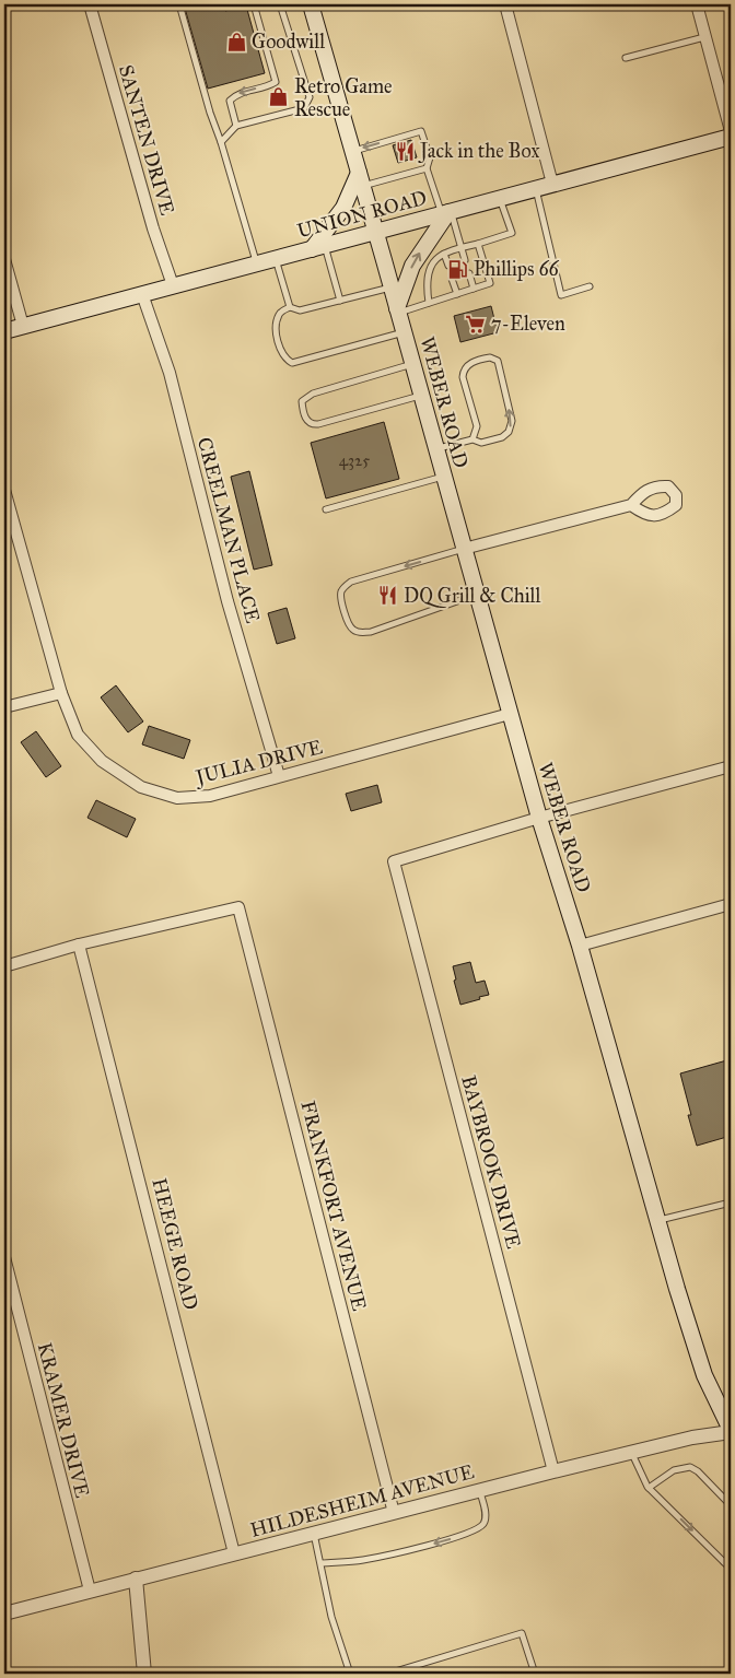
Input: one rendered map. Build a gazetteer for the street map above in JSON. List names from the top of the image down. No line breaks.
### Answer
{"streets":{"main road":["UNION ROAD","WEBER ROAD"],"street":["SANTEN DRIVE","CREELMAN PLACE","JULIA DRIVE","BAYBROOK DRIVE","FRANKFORT AVENUE","HEEGE ROAD","KRAMER DRIVE","HILDESHEIM AVENUE"]},"crossings":[["SANTEN DRIVE","UNION ROAD"],["UNION ROAD","WEBER ROAD"],["UNION ROAD","CREELMAN PLACE"],["WEBER ROAD","JULIA DRIVE"],["WEBER ROAD","BAYBROOK DRIVE"],["WEBER ROAD","HILDESHEIM AVENUE"],["CREELMAN PLACE","JULIA DRIVE"],["BAYBROOK DRIVE","HILDESHEIM AVENUE"],["FRANKFORT AVENUE","HEEGE ROAD"],["FRANKFORT AVENUE","HILDESHEIM AVENUE"],["HEEGE ROAD","HILDESHEIM AVENUE"],["KRAMER DRIVE","HILDESHEIM AVENUE"]],"places":{"shop":["Goodwill","Retro Game Rescue"],"restaurant":["Jack in the Box","DQ Grill & Chill"],"fuel station":["Phillips 66"],"supermarket":["7-Eleven"]},"house_numbers":["4325"]}
